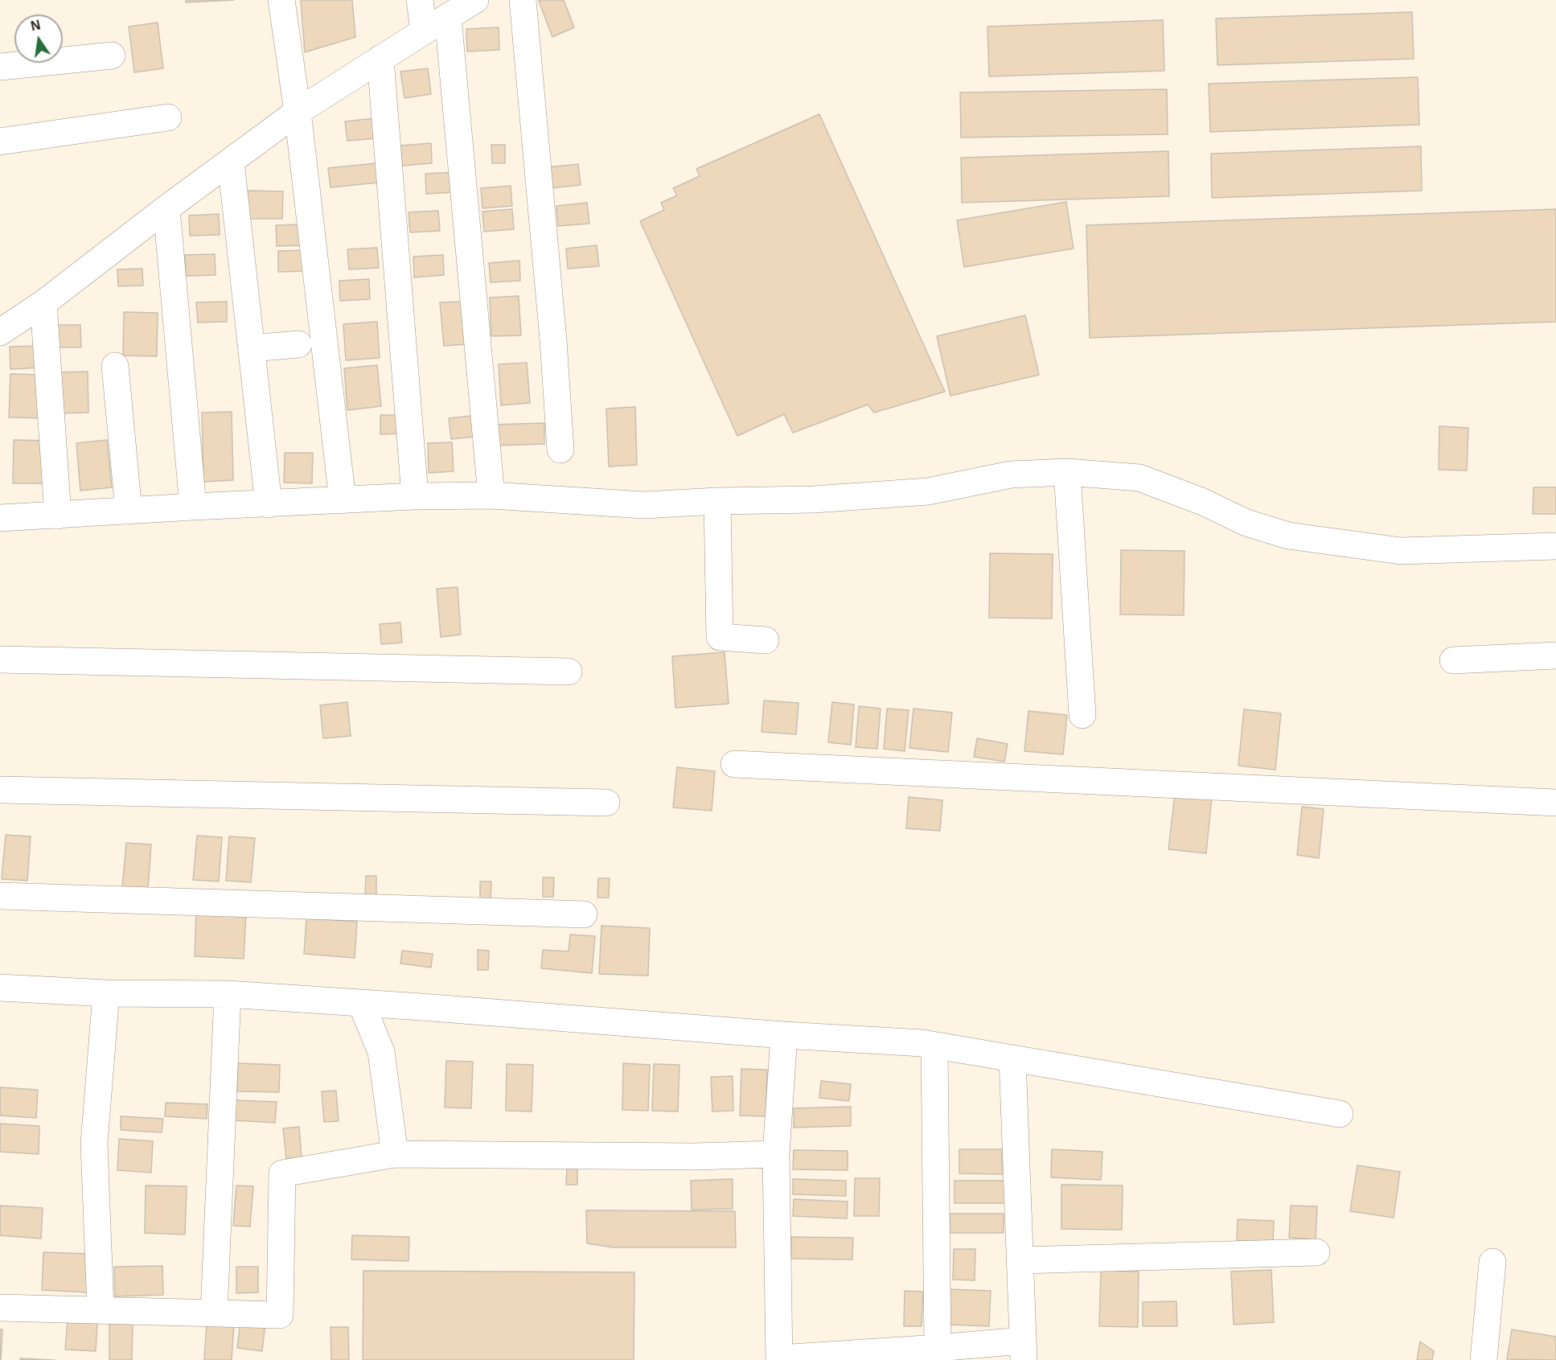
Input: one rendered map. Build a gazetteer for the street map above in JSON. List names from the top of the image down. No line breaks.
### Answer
{"north":"top"}
